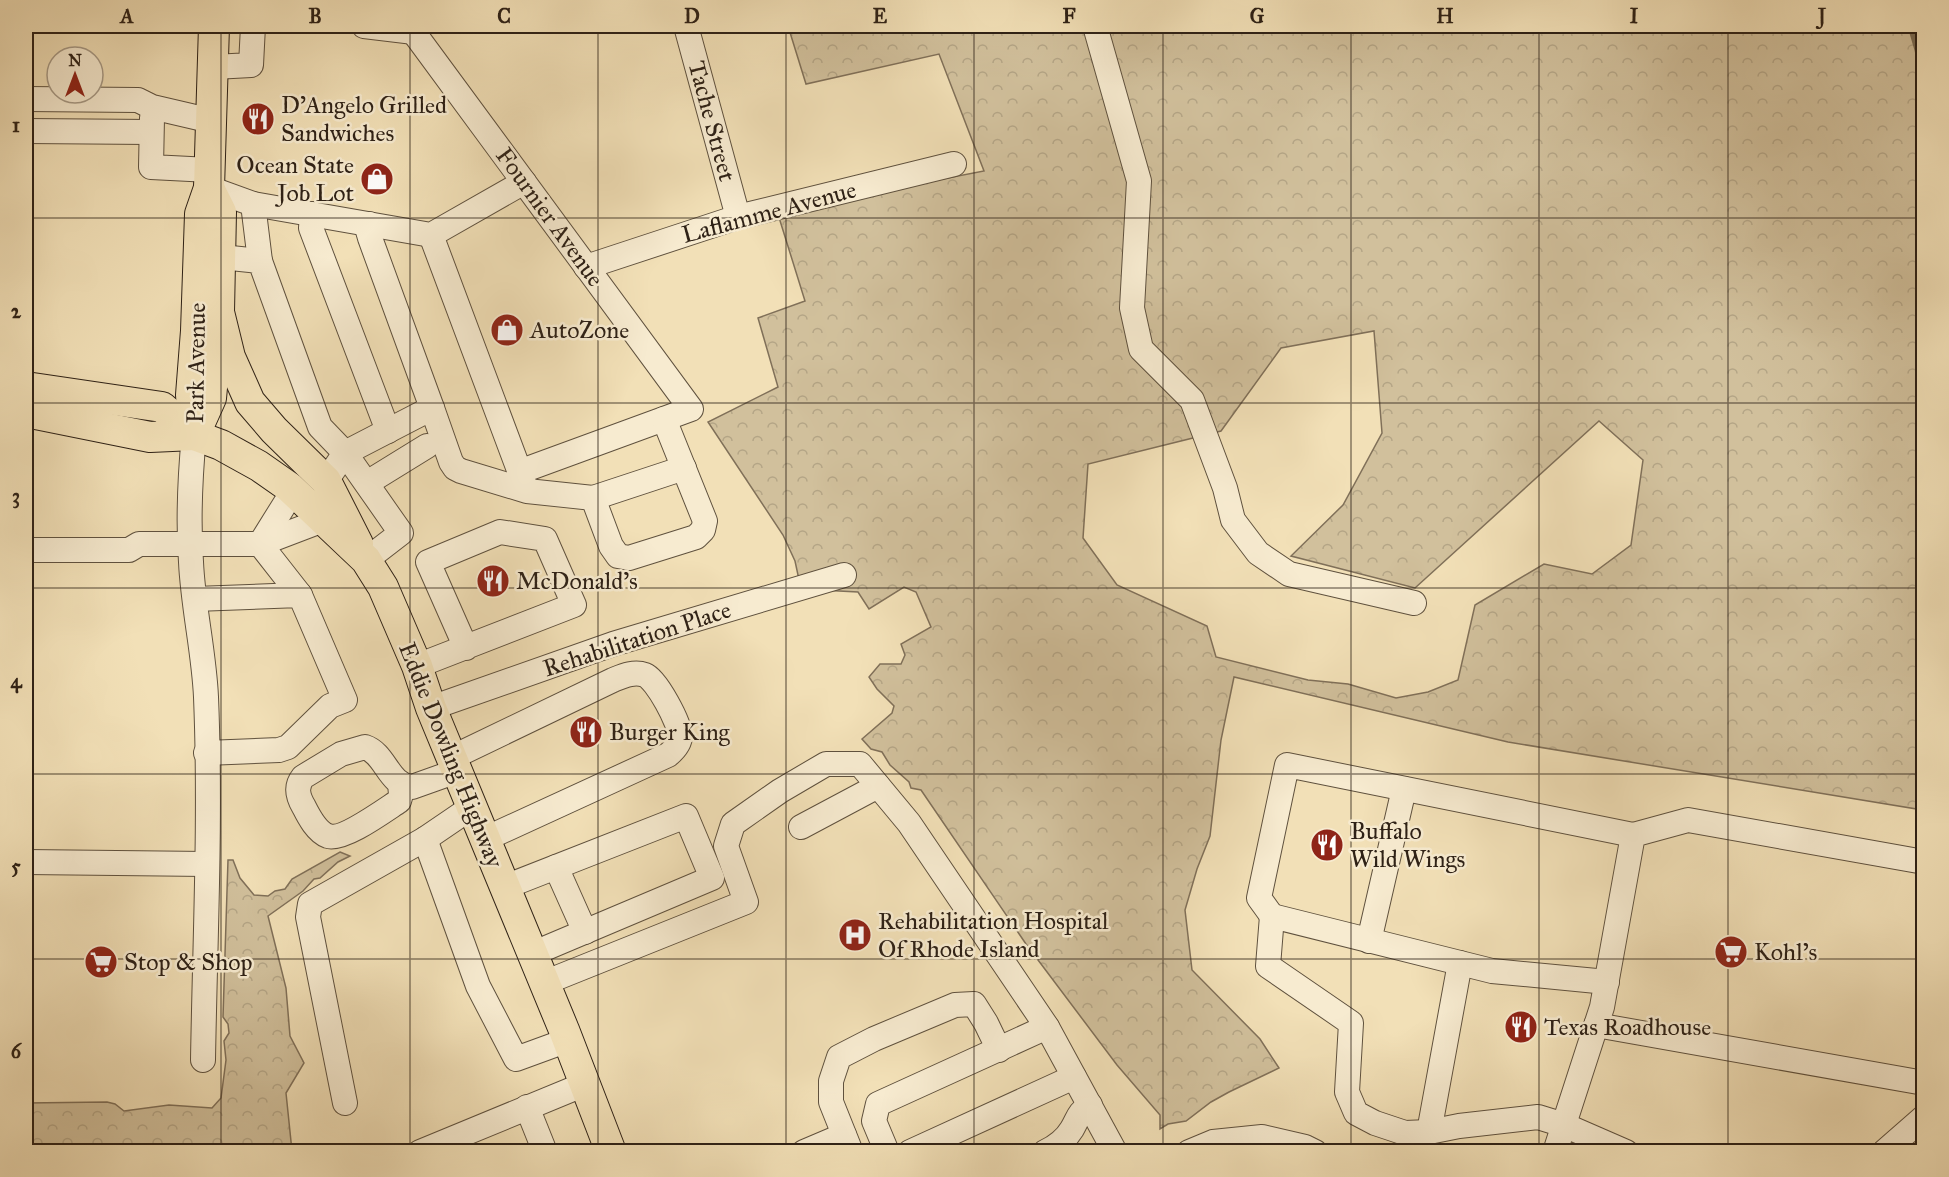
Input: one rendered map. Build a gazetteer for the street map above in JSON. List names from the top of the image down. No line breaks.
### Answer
{"streets":{"main road":["Park Avenue","Eddie Dowling Highway"],"street":["Tache Street","Laflamme Avenue","Fournier Avenue","Rehabilitation Place"]},"crossings":[["Tache Street","Laflamme Avenue"],["Laflamme Avenue","Fournier Avenue"],["Park Avenue","Eddie Dowling Highway"],["Rehabilitation Place","Eddie Dowling Highway"]],"places":{"restaurant":["D'Angelo Grilled Sandwiches","McDonald's","Burger King","Buffalo Wild Wings","Texas Roadhouse"],"shop":["Ocean State Job Lot","AutoZone"],"hospital":["Rehabilitation Hospital Of Rhode Island"],"supermarket":["Kohl's","Stop & Shop"]},"north":"top","grid":{"columns":["A","B","C","D","E","F","G","H","I","J"],"rows":["1","2","3","4","5","6"]}}
